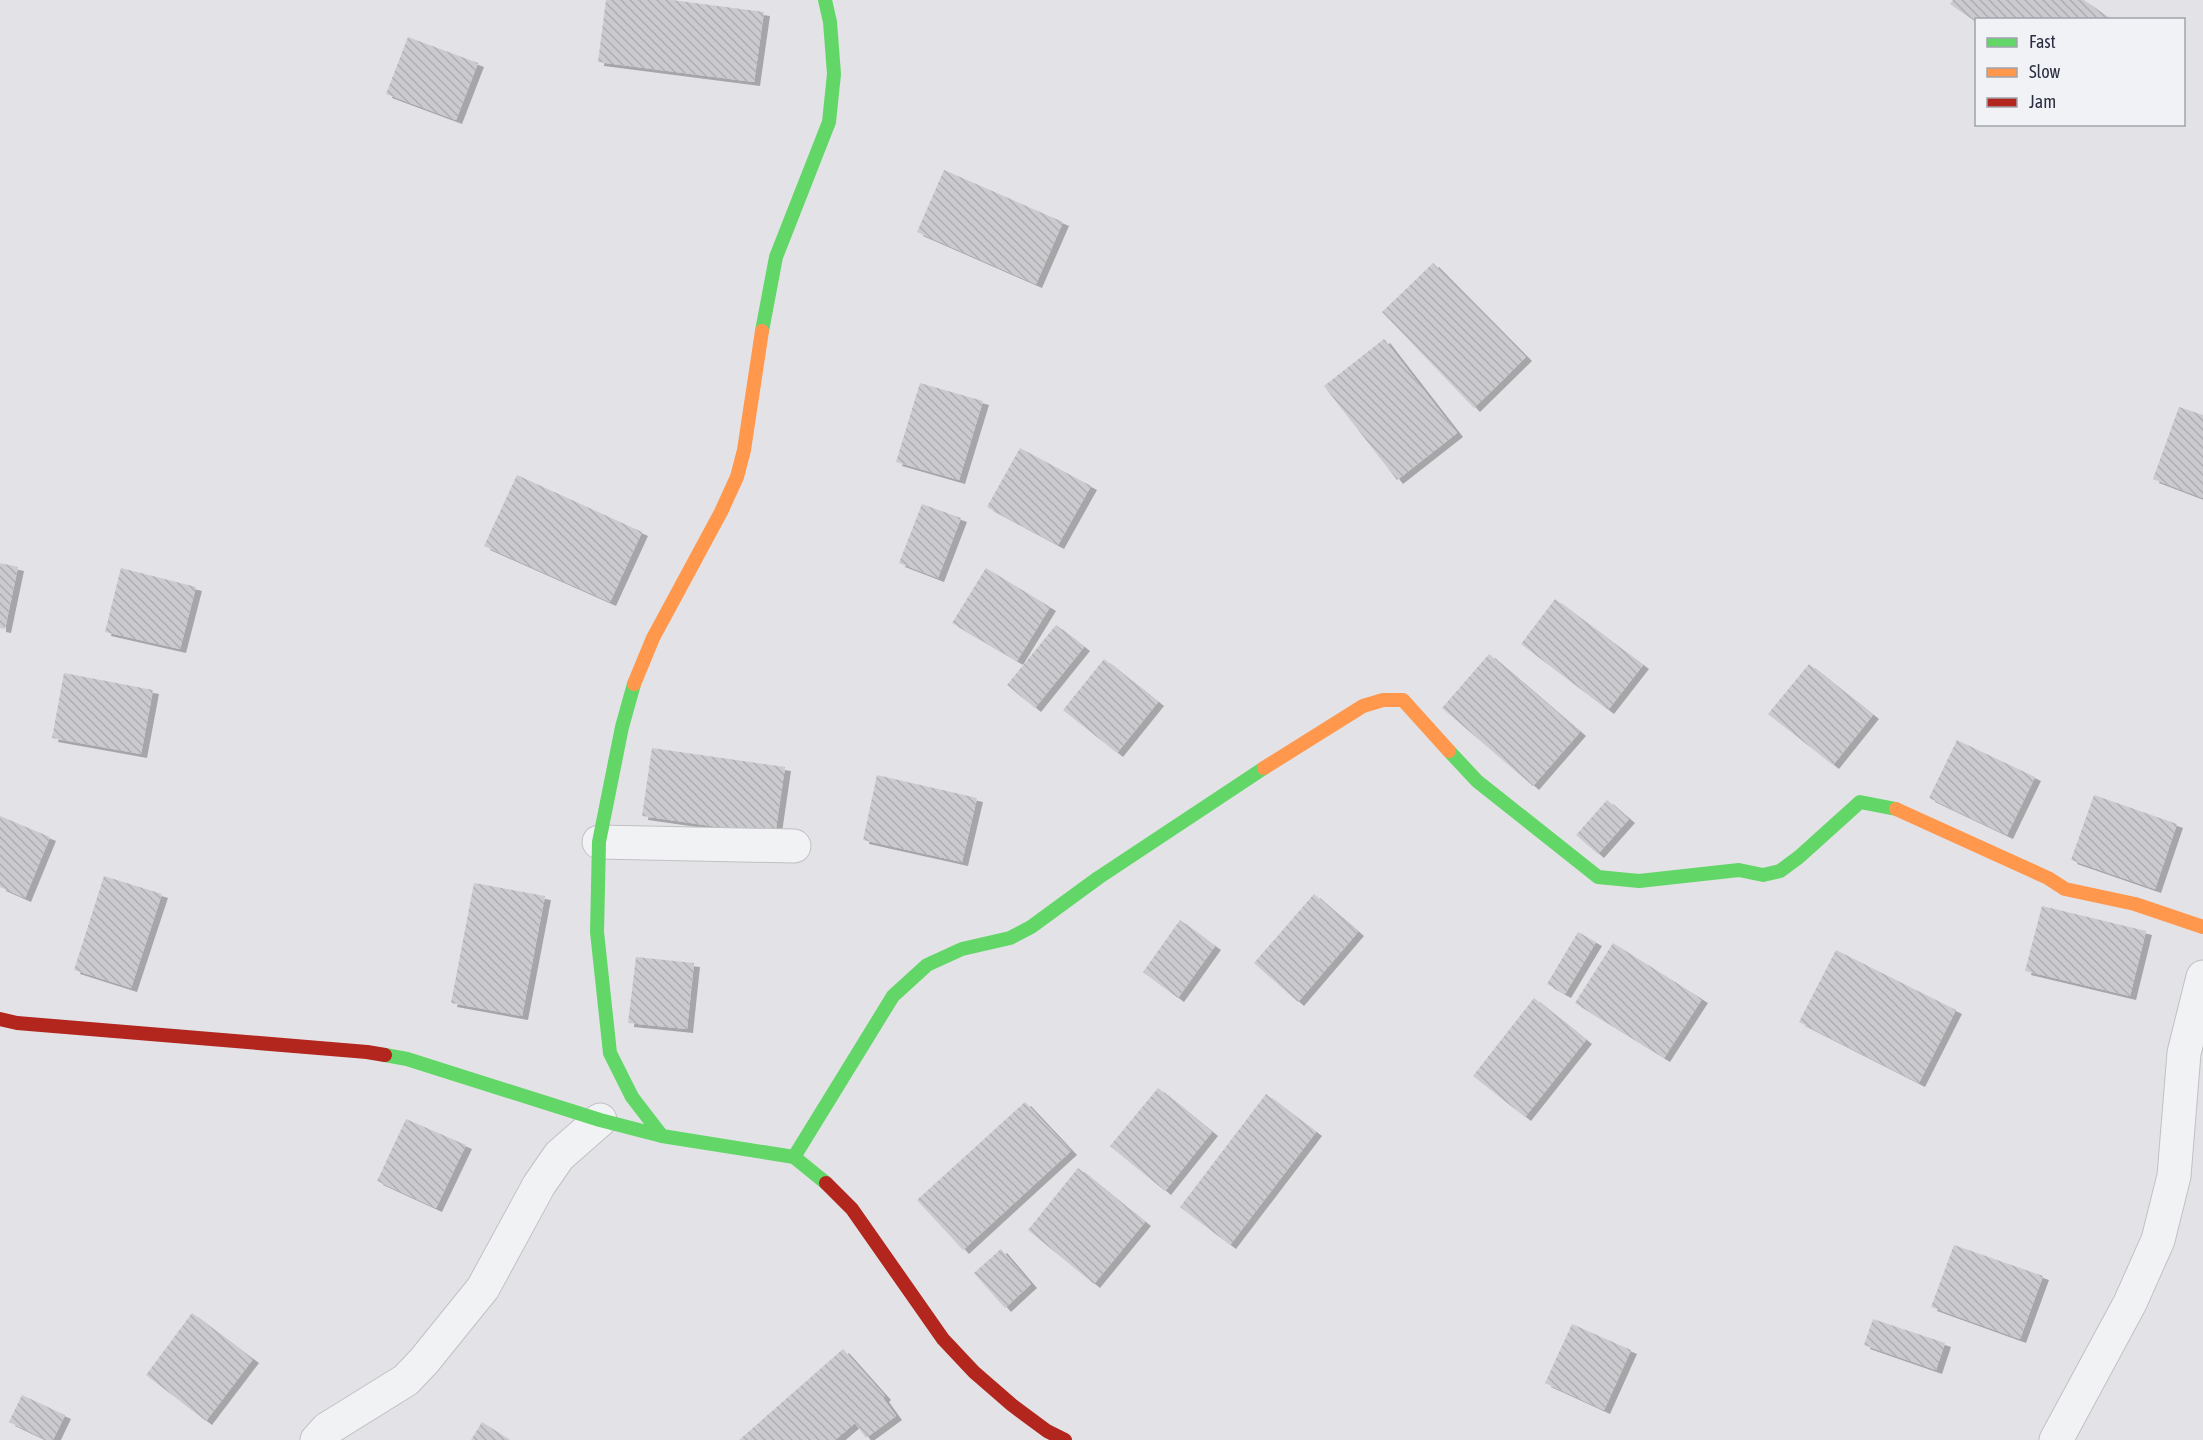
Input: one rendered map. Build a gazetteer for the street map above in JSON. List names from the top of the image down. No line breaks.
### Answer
{"legend":["Fast","Slow","Jam"]}
